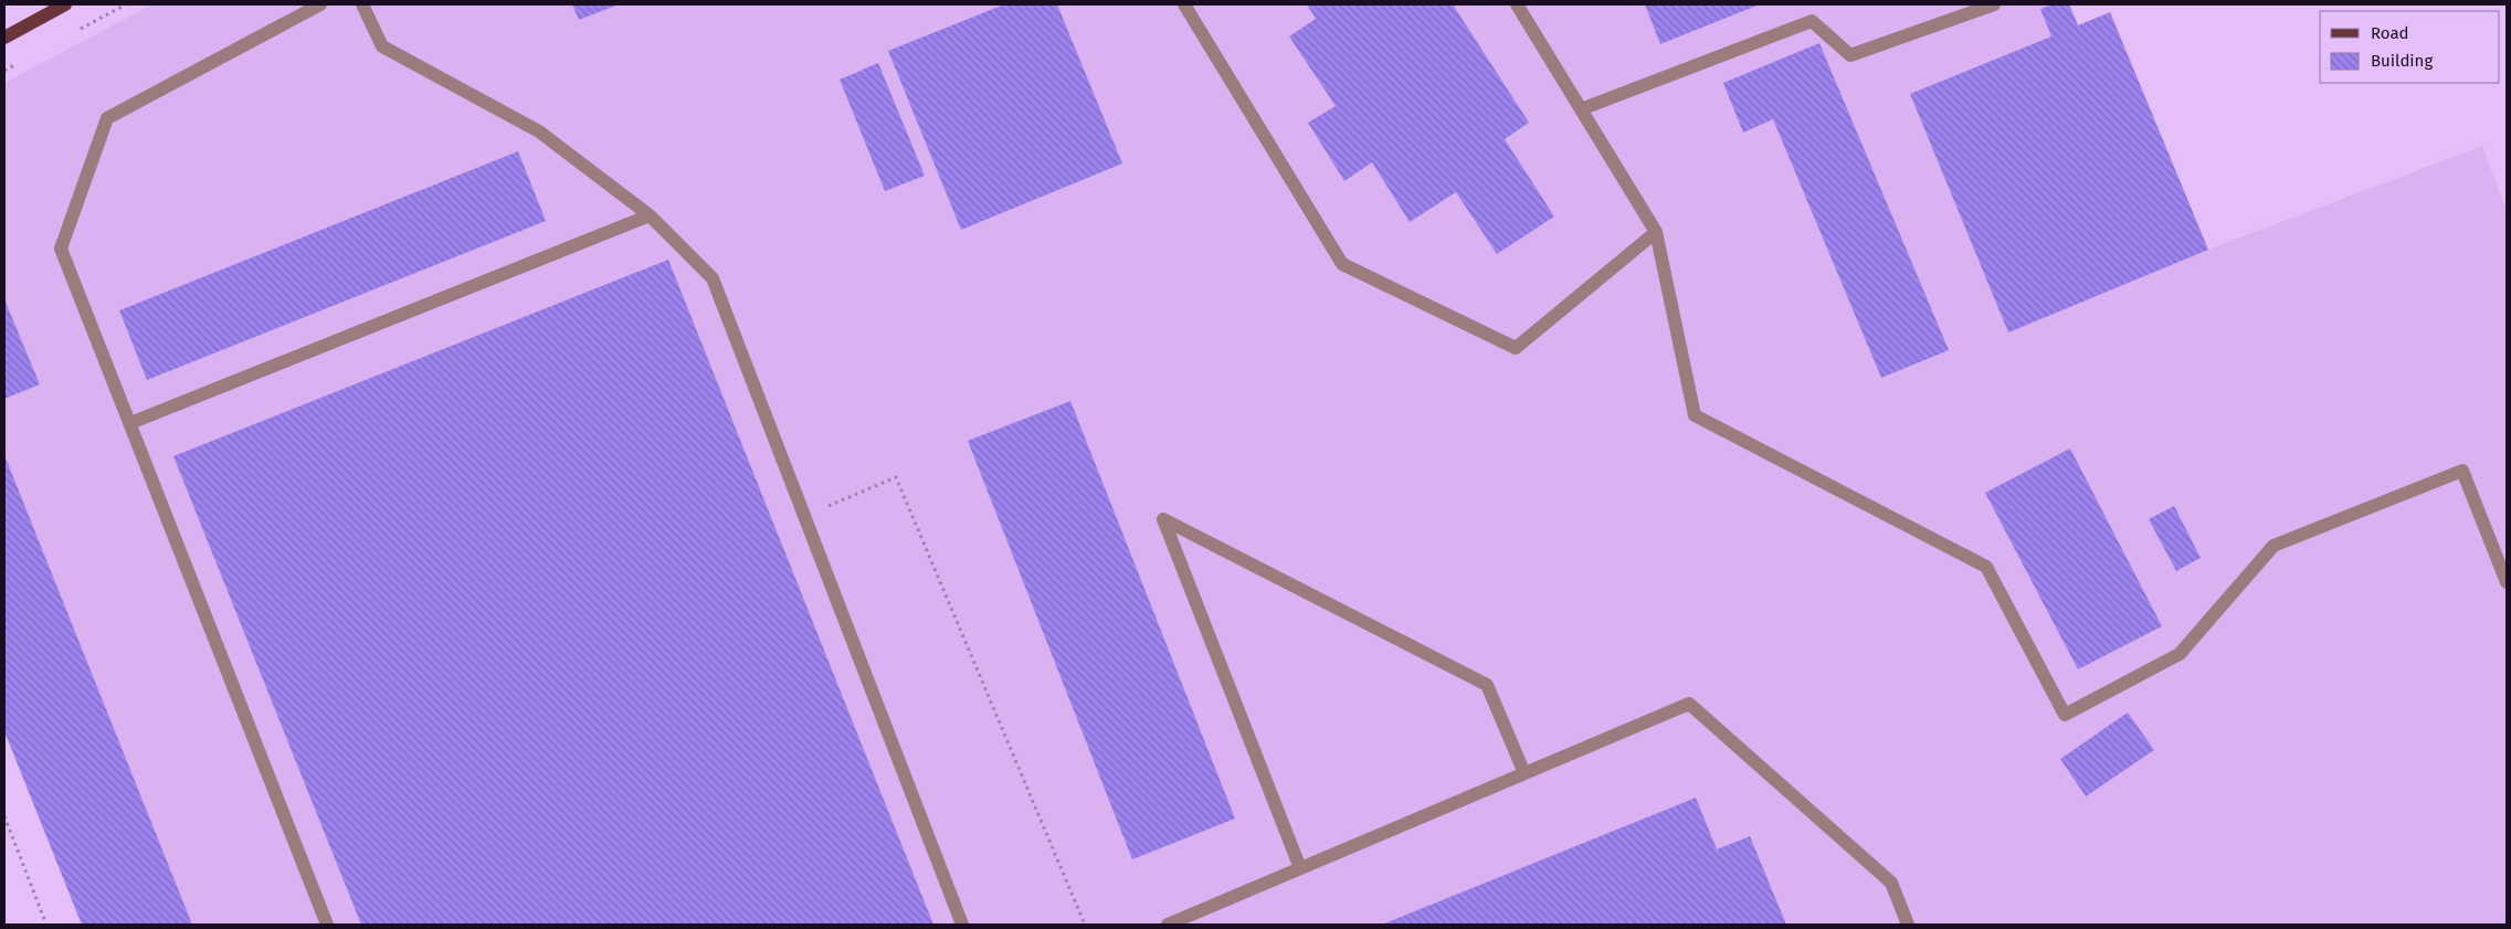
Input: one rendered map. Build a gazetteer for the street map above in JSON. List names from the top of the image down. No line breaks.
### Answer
{"legend":["Road","Building"]}
